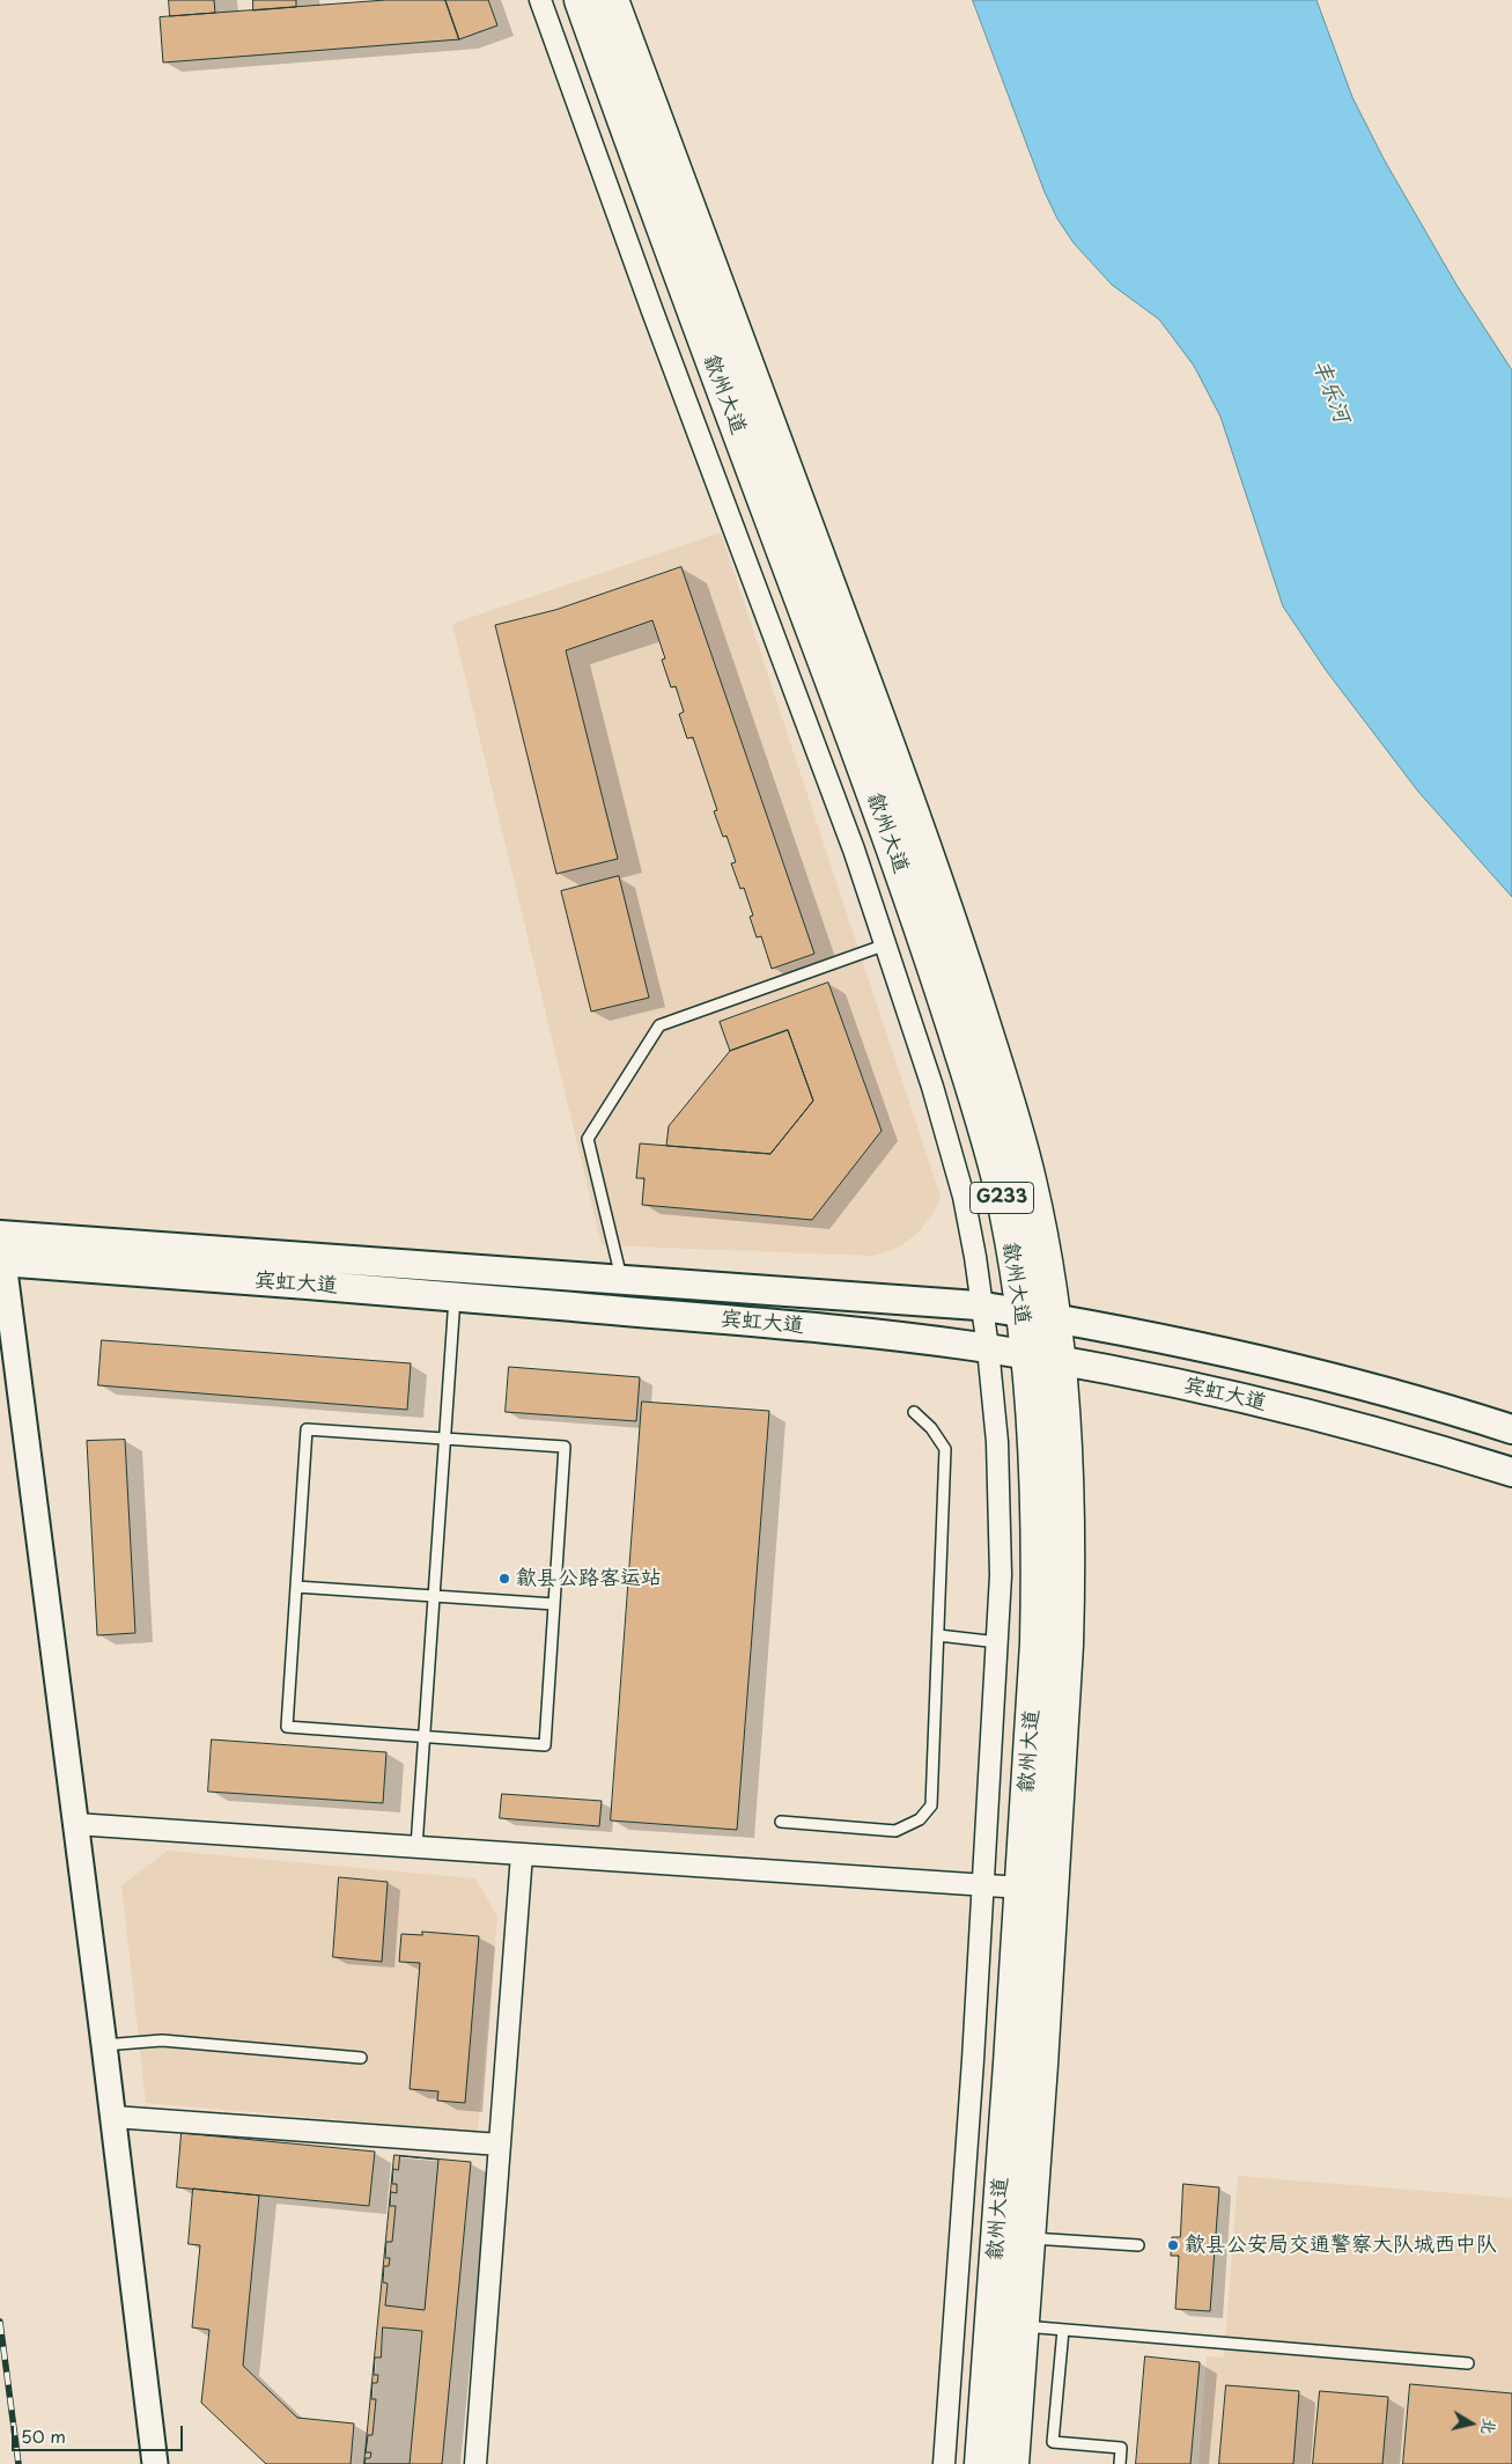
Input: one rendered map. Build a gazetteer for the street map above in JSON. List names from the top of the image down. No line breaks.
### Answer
{"streets":{"highway":["歙州大道","G233"],"main road":["宾虹大道"]},"crossings":[["歙州大道","宾虹大道"]],"water":["丰乐河"],"places":["歙县公路客运站","歙县公安局交通警察大队城西中队"],"scale_bar":"50 m","north":"right"}
